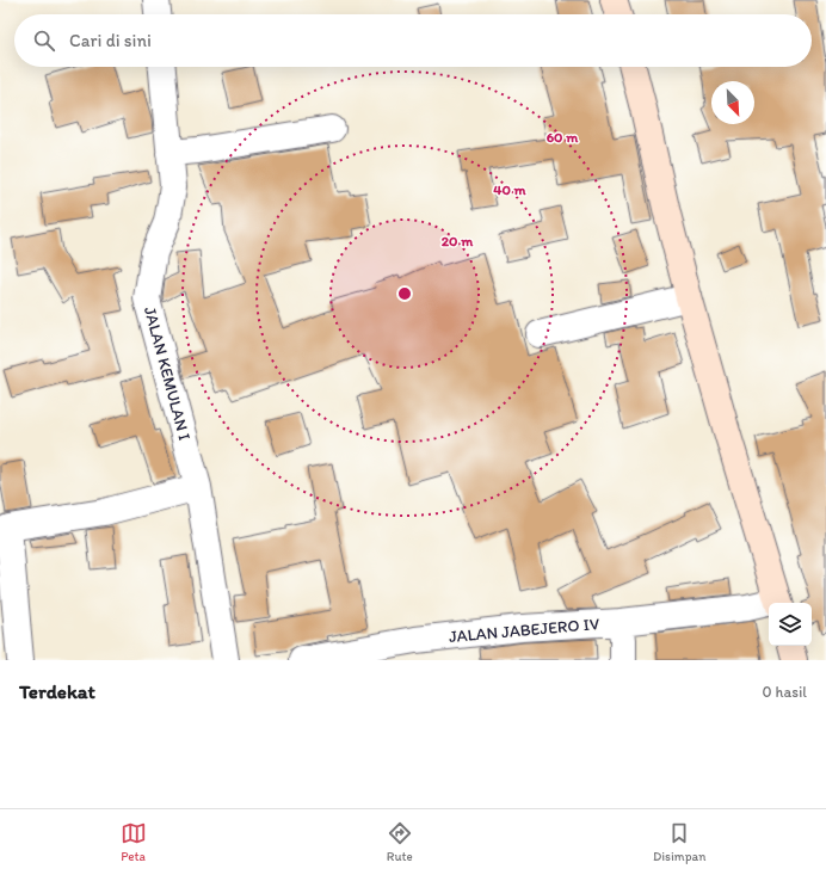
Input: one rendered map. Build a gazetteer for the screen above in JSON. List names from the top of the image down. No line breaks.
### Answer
{"streets":{"street":["JALAN KEMULAN I","JALAN JABEJERO IV"]},"north":"bottom right","page":{"search":"Cari di sini","heading":["Terdekat","0 hasil"],"nav":["Peta","Rute","Disimpan"]},"rings":["60 m","40 m","20 m"]}
